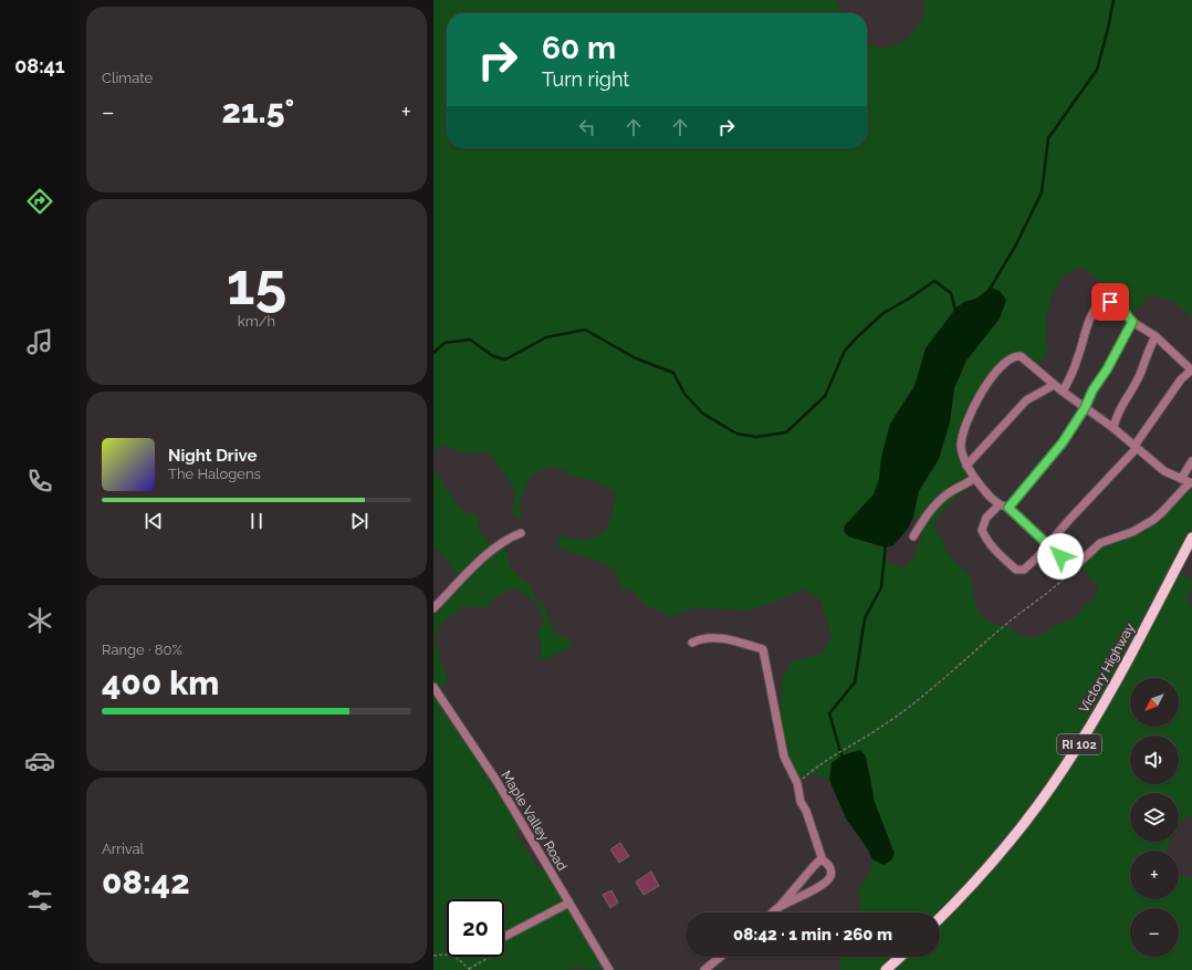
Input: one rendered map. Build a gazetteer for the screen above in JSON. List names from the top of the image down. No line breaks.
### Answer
{"streets":{"main road":["Victory Highway","RI 102"],"street":["Maple Valley Road"]},"north":"bottom left","page":{"tabs":"08:41","tile":["Climate",["15","km/h"],["Range · 80%","400 km"],["Arrival","08:42"]],"turn":["60 m","Turn right"],"heat":["−","21.5°","+"],"song":["Night Drive","The Halogens"],"map_buttons":["+","−"],"limit":"20","trip":"08:42 · 1 min · 260 m"}}
